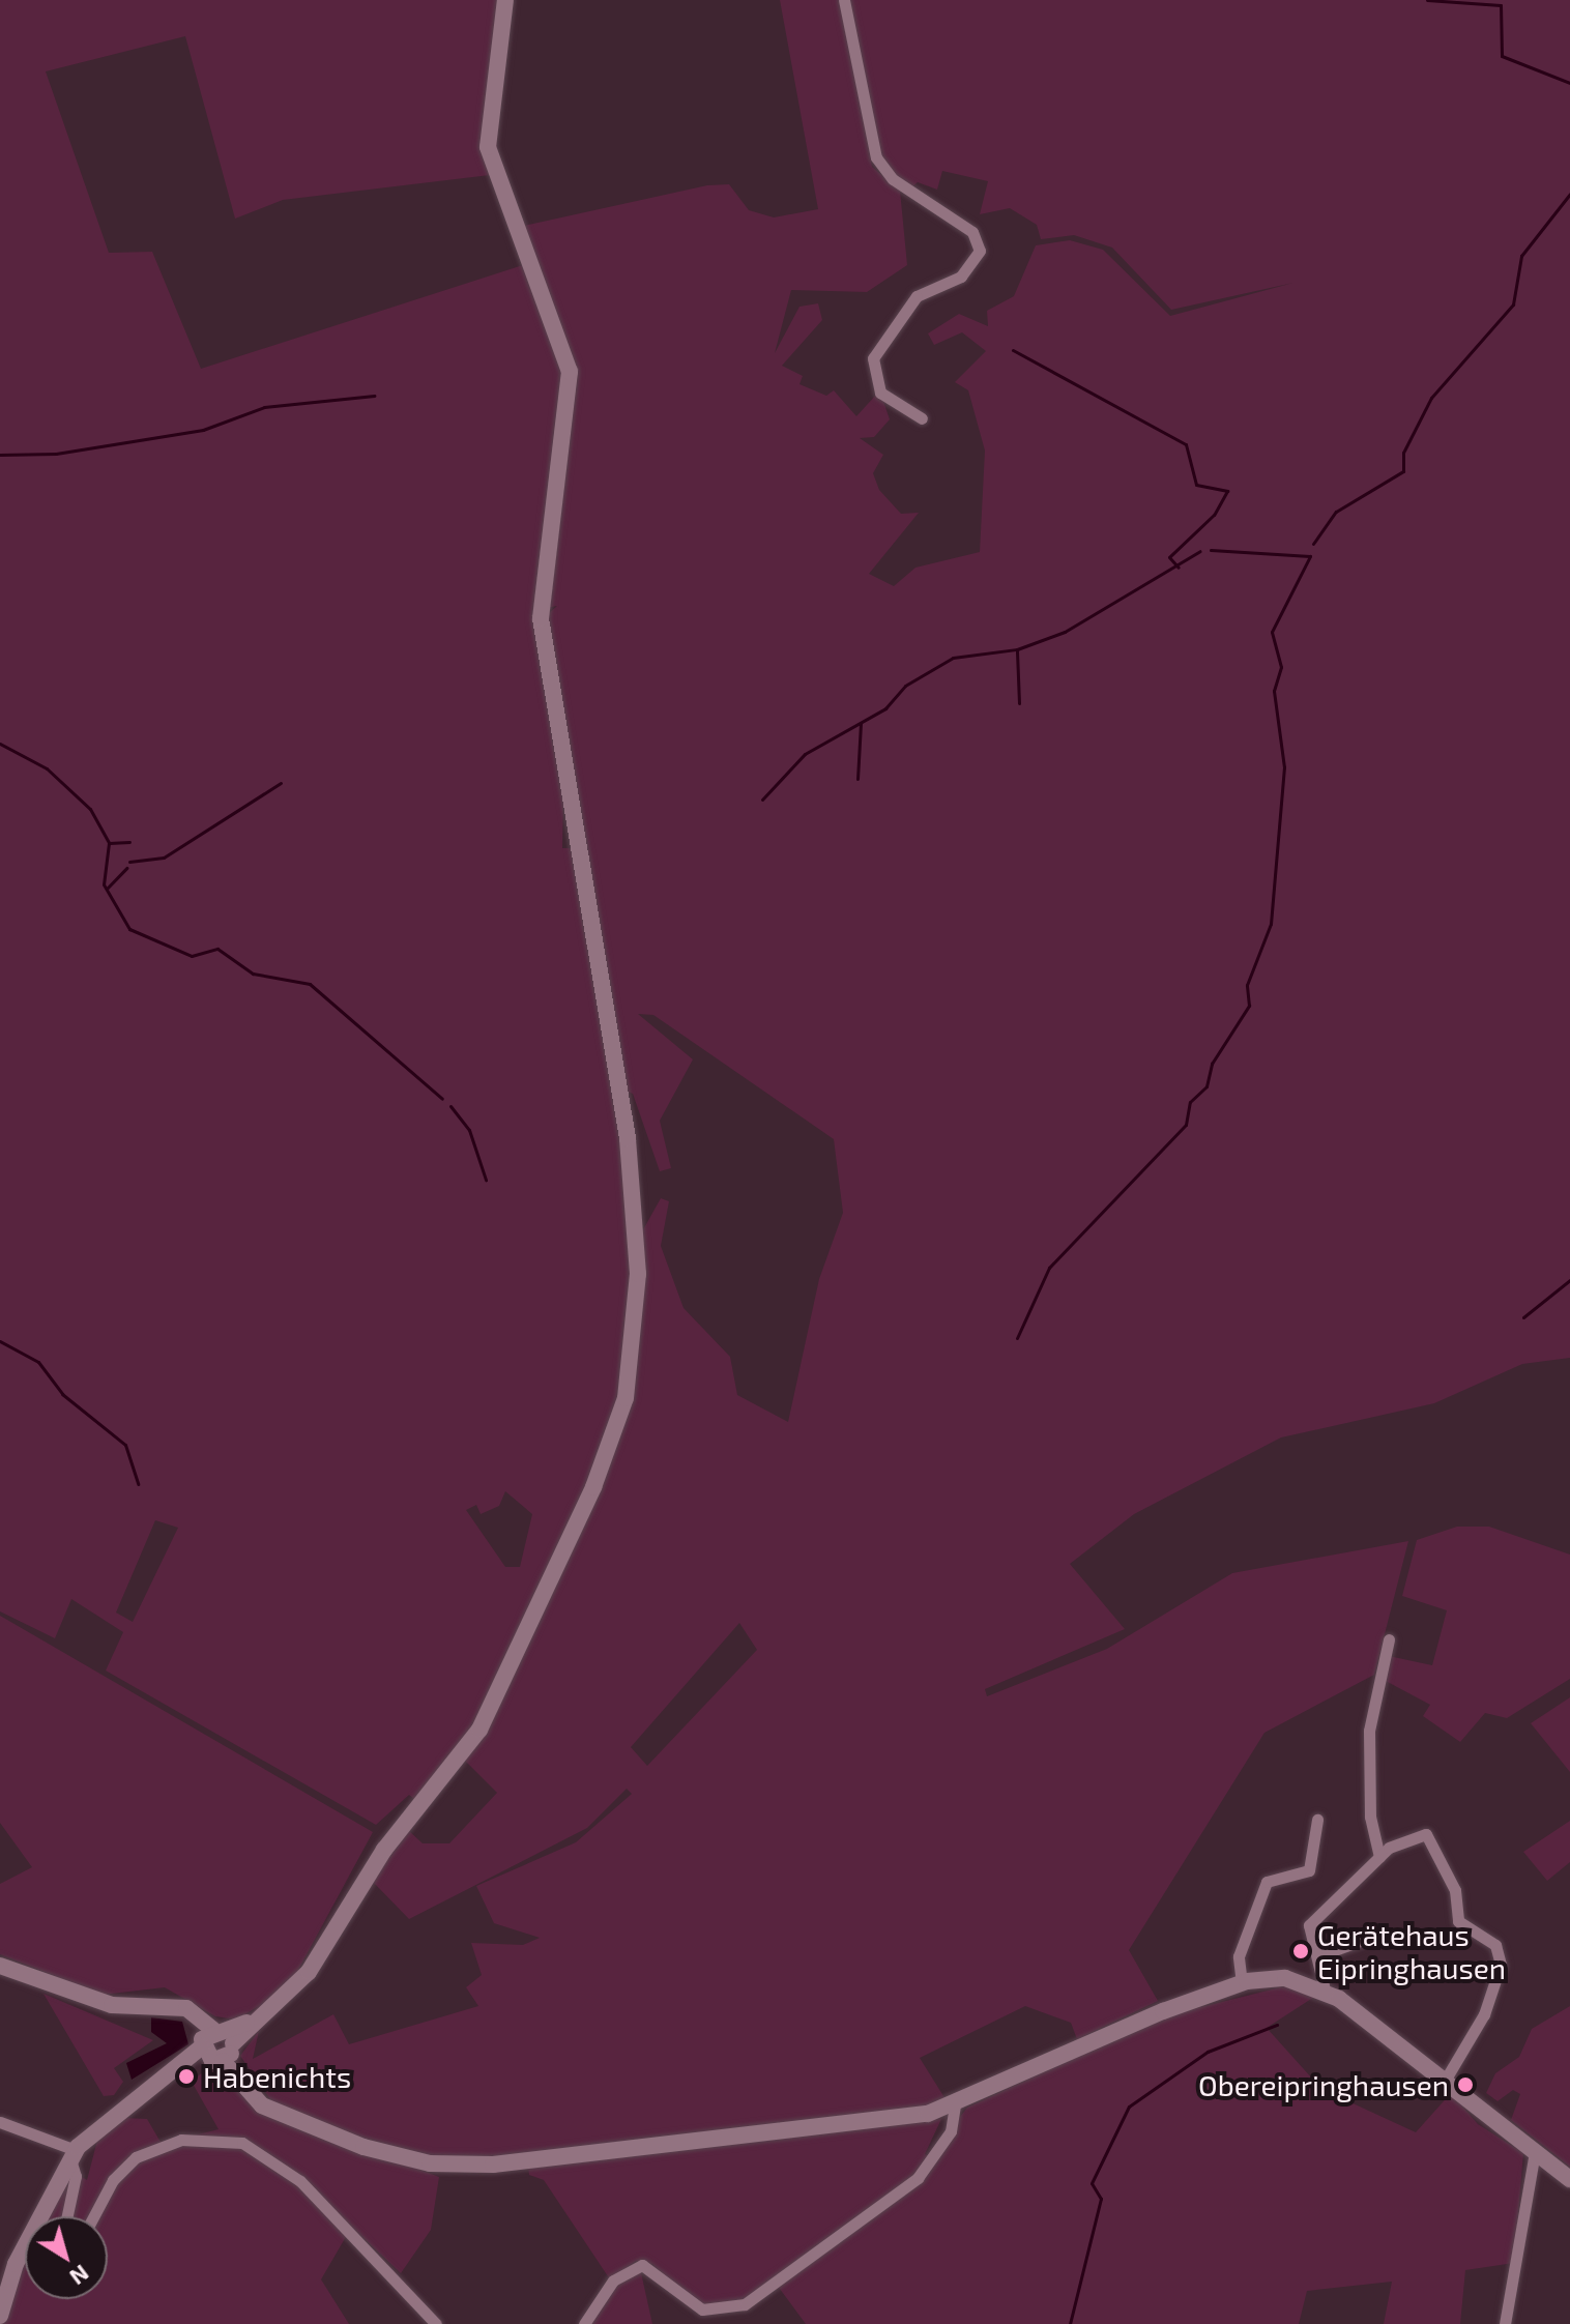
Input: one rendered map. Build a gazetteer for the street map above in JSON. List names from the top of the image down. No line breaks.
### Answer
{"places":["Gerätehaus Eipringhausen","Habenichts","Obereipringhausen"],"north":"bottom right"}
